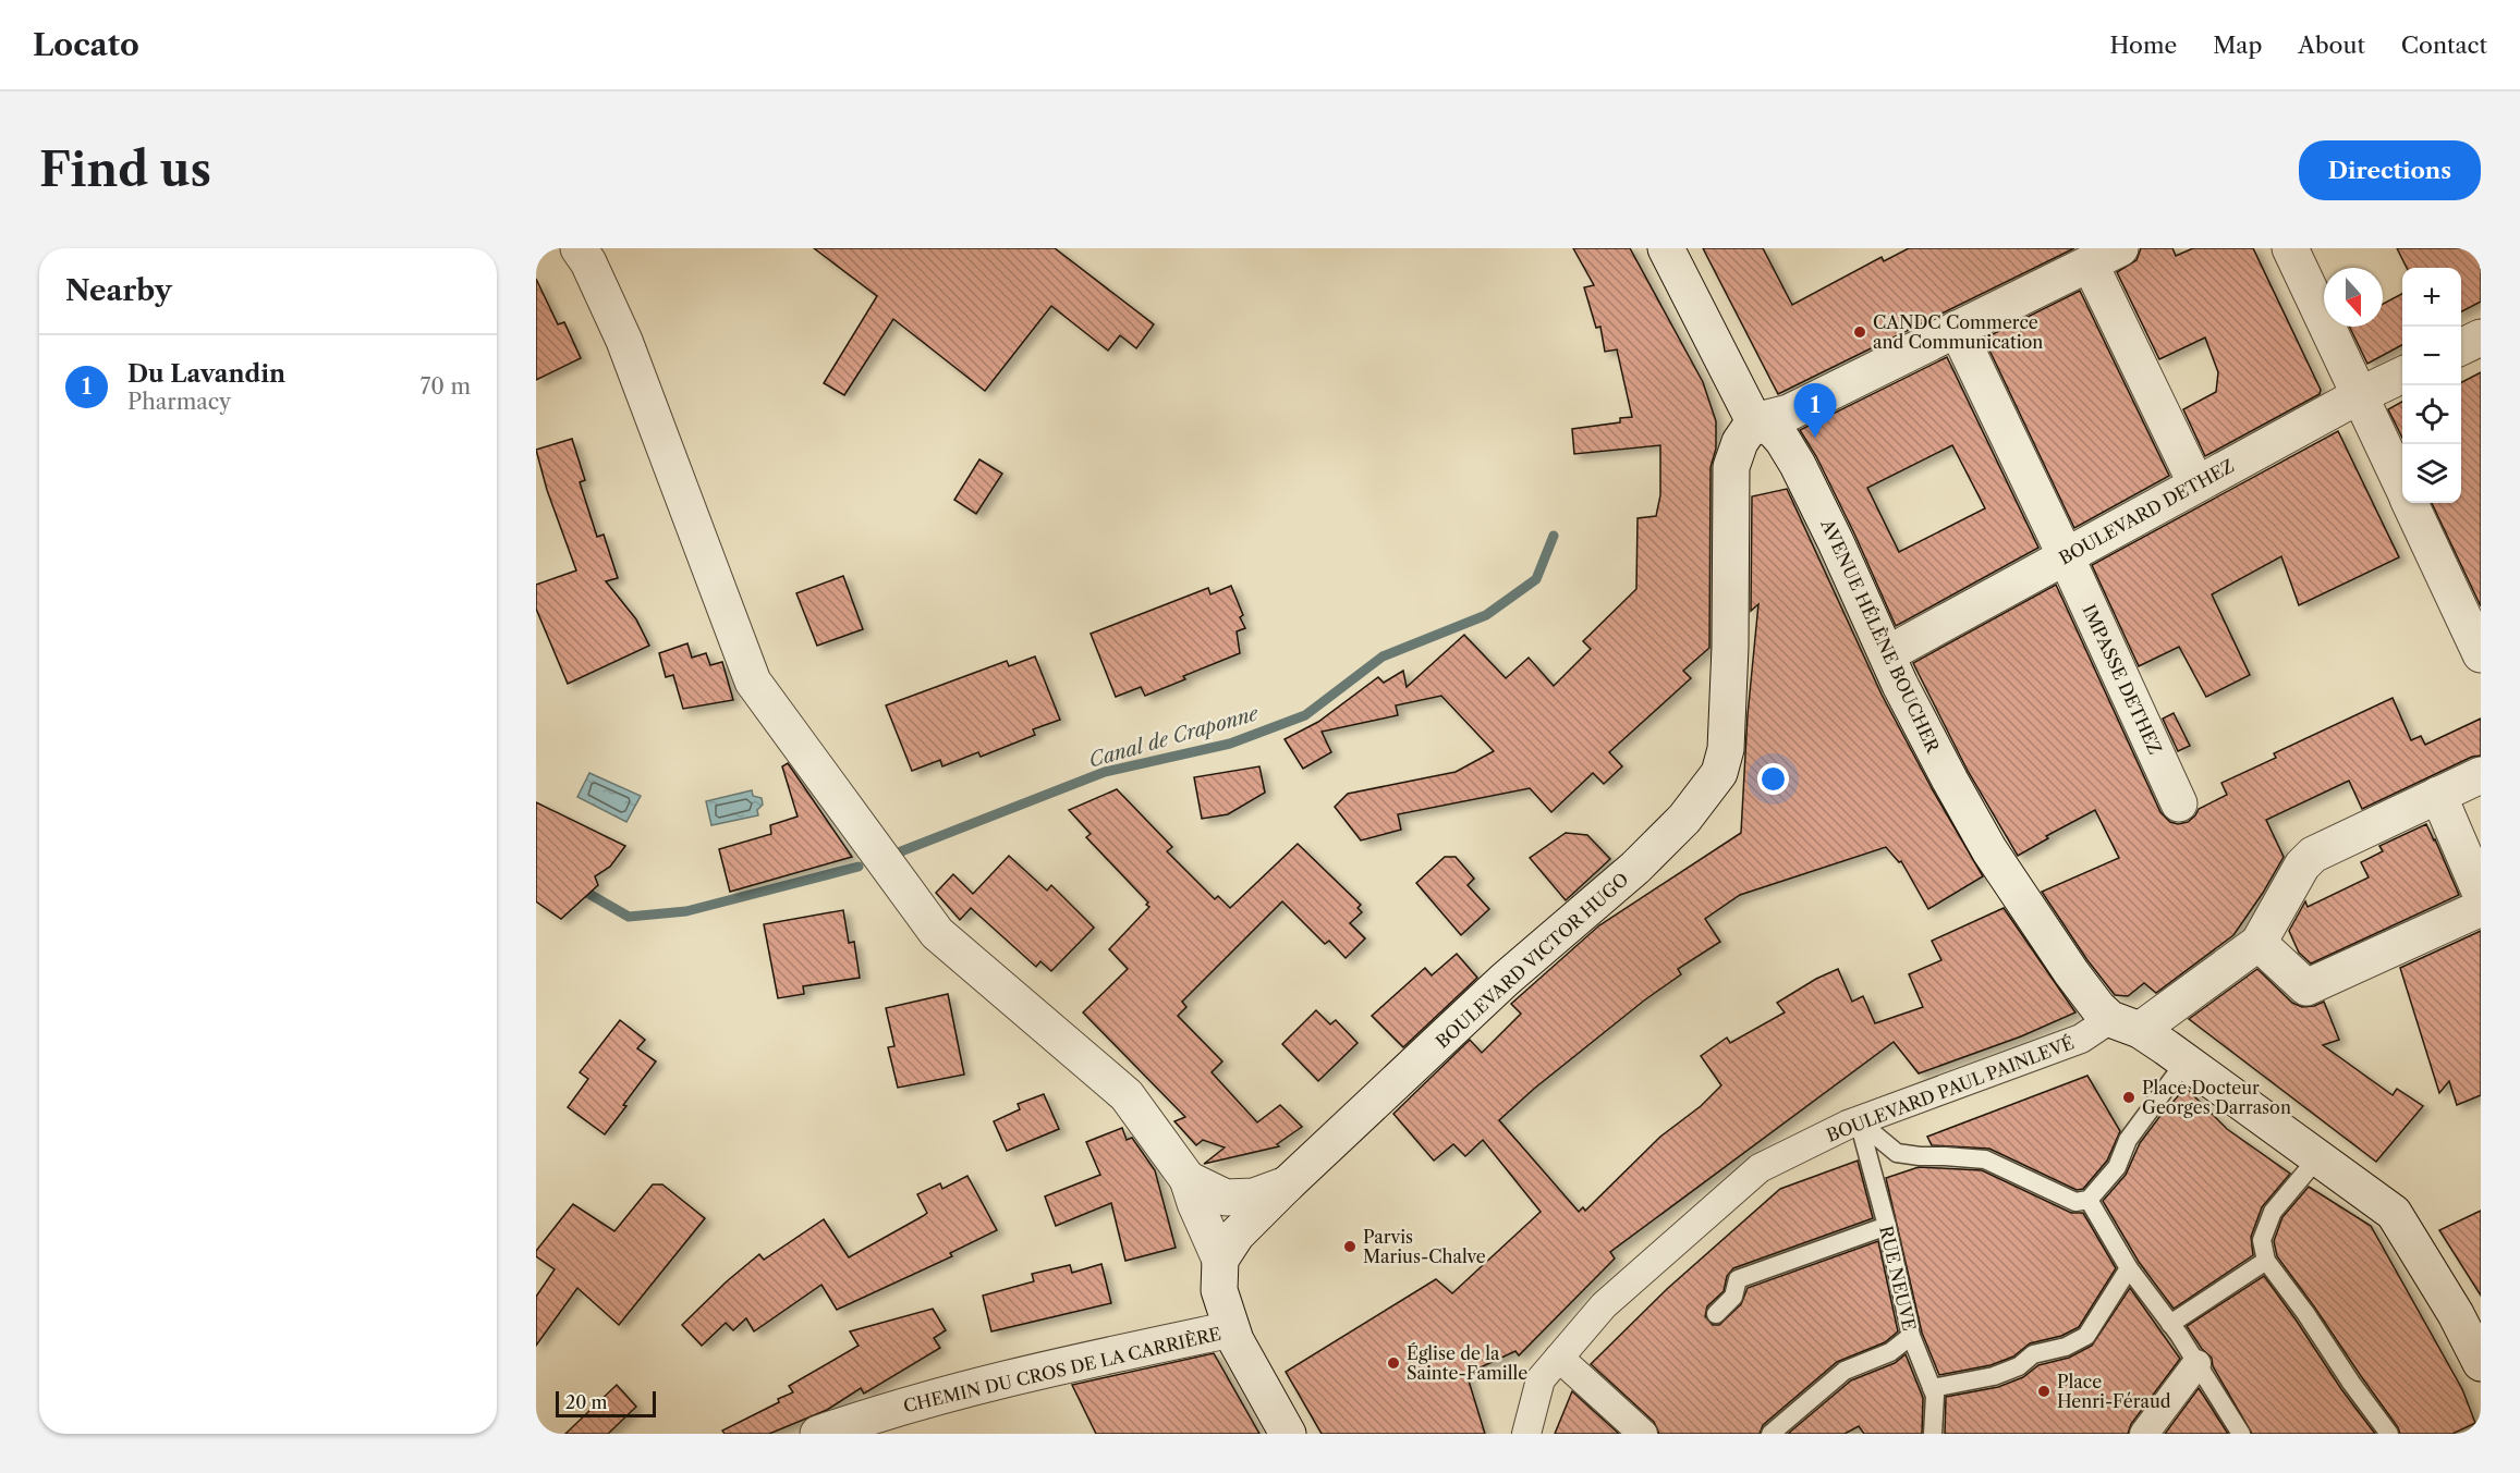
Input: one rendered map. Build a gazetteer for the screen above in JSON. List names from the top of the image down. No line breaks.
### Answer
{"streets":{"street":["BOULEVARD DETHEZ","AVENUE HÉLÈNE BOUCHER","IMPASSE DETHEZ","BOULEVARD VICTOR HUGO","BOULEVARD PAUL PAINLEVÉ","CHEMIN DU CROS DE LA CARRIÈRE"],"lane":["RUE NEUVE"]},"crossings":[["BOULEVARD DETHEZ","AVENUE HÉLÈNE BOUCHER"],["BOULEVARD DETHEZ","IMPASSE DETHEZ"],["AVENUE HÉLÈNE BOUCHER","BOULEVARD VICTOR HUGO"],["AVENUE HÉLÈNE BOUCHER","BOULEVARD PAUL PAINLEVÉ"],["BOULEVARD PAUL PAINLEVÉ","RUE NEUVE"]],"water":["Canal de Craponne"],"places":["CANDC Commerce and Communication","Place Docteur Georges Darrason","Parvis Marius-Chalve","Église de la Sainte-Famille","Place Henri-Féraud"],"scale_bar":"20 m","north":"bottom","page":{"header":"Locato","nav":["Home","Map","About","Contact"],"buttons":"Directions","title":"Find us","heading":"Nearby","map_buttons":["+","−"],"list":[{"mark":"1","name":"Du Lavandin","note":"Pharmacy","value":"70 m"}],"pins":"1","scale":"20 m"}}
